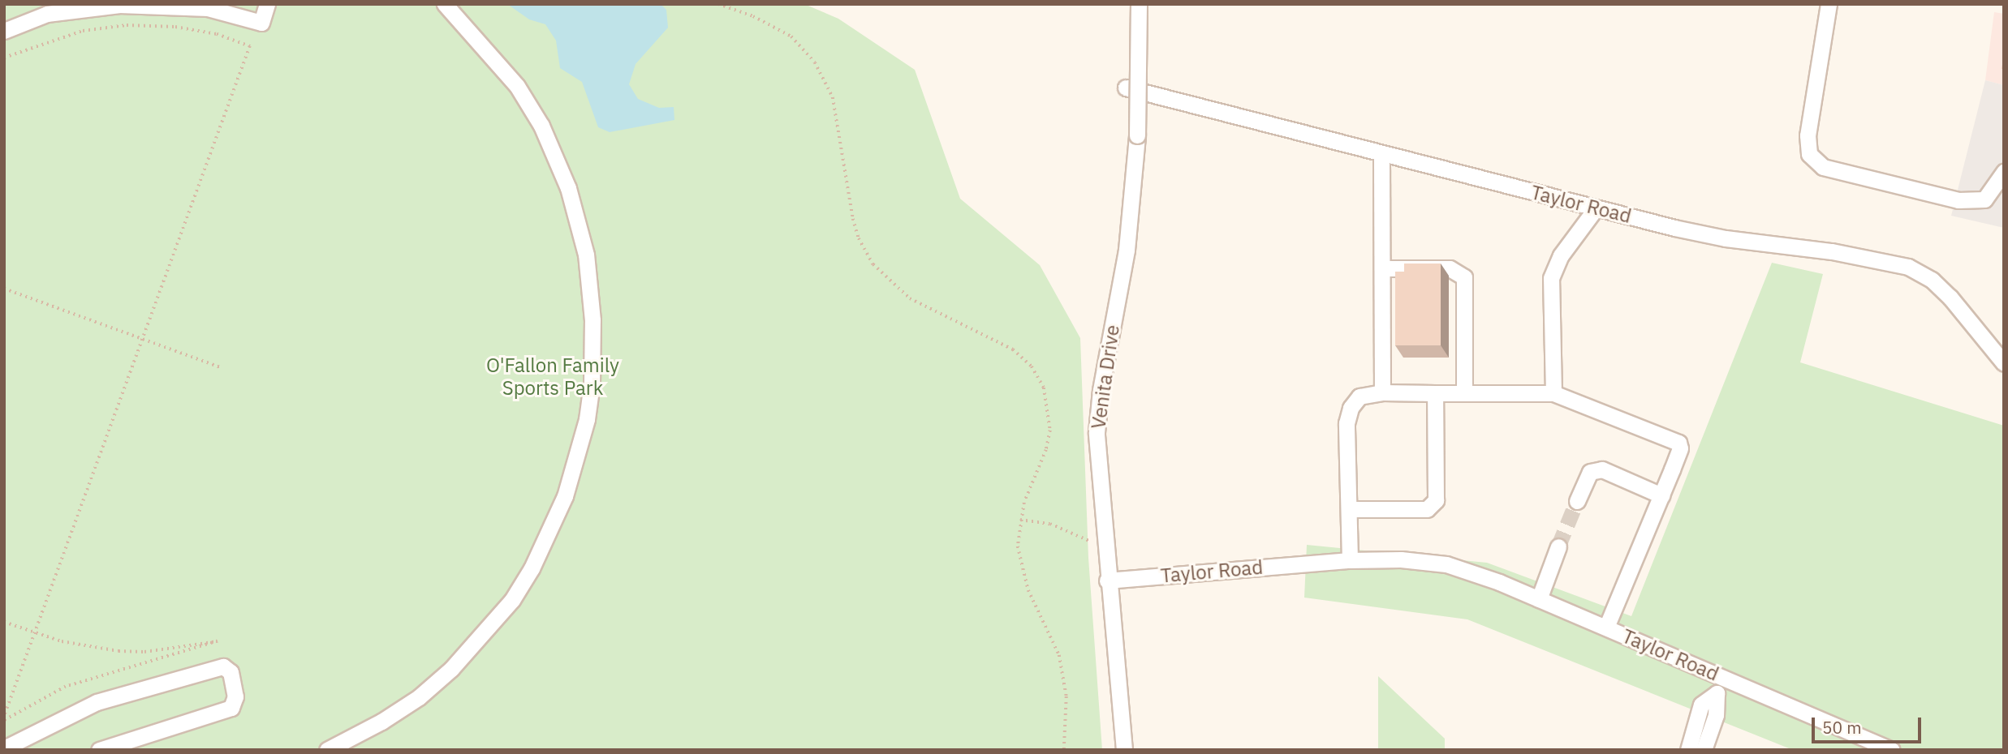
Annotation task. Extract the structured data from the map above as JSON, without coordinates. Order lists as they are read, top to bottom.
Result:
{
  "streets": {
    "street": ["Taylor Road", "Venita Drive"]
  },
  "crossings": [
    ["Taylor Road", "Venita Drive"]
  ],
  "parks": ["O'Fallon Family Sports Park"],
  "scale_bar": "50 m"
}
